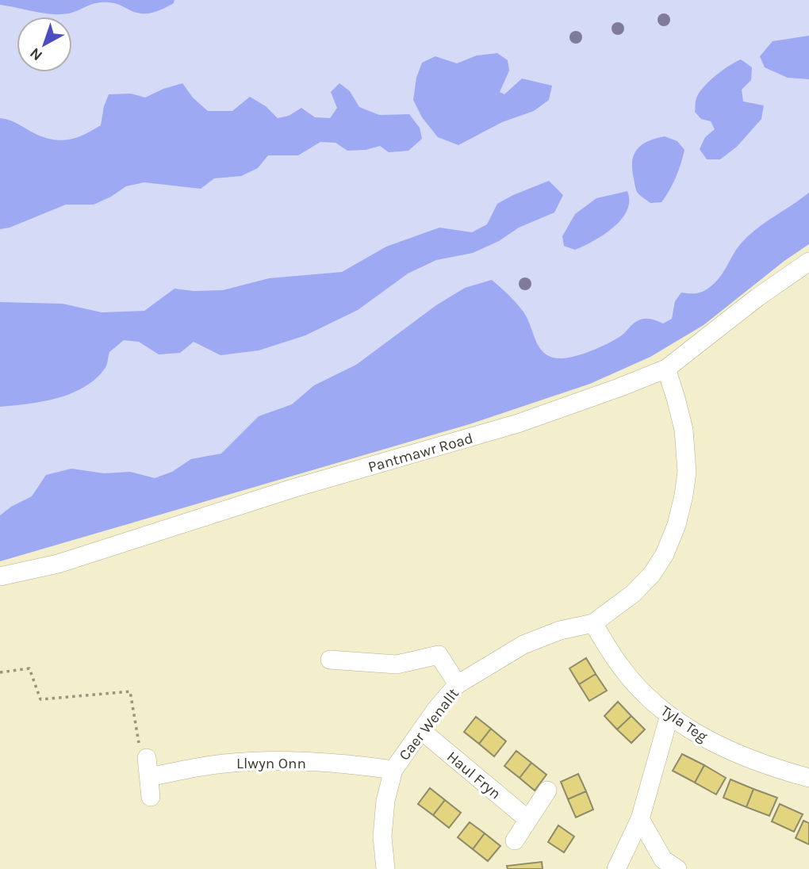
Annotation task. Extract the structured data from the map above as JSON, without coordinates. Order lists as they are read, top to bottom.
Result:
{
  "streets": {
    "street": [
      "Pantmawr Road",
      "Tyla Teg",
      "Caer Wenallt",
      "Llwyn Onn",
      "Haul Fryn"
    ]
  },
  "crossings": [
    ["Pantmawr Road", "Caer Wenallt"],
    ["Tyla Teg", "Caer Wenallt"],
    ["Caer Wenallt", "Llwyn Onn"],
    ["Caer Wenallt", "Haul Fryn"]
  ],
  "north": "bottom left"
}
